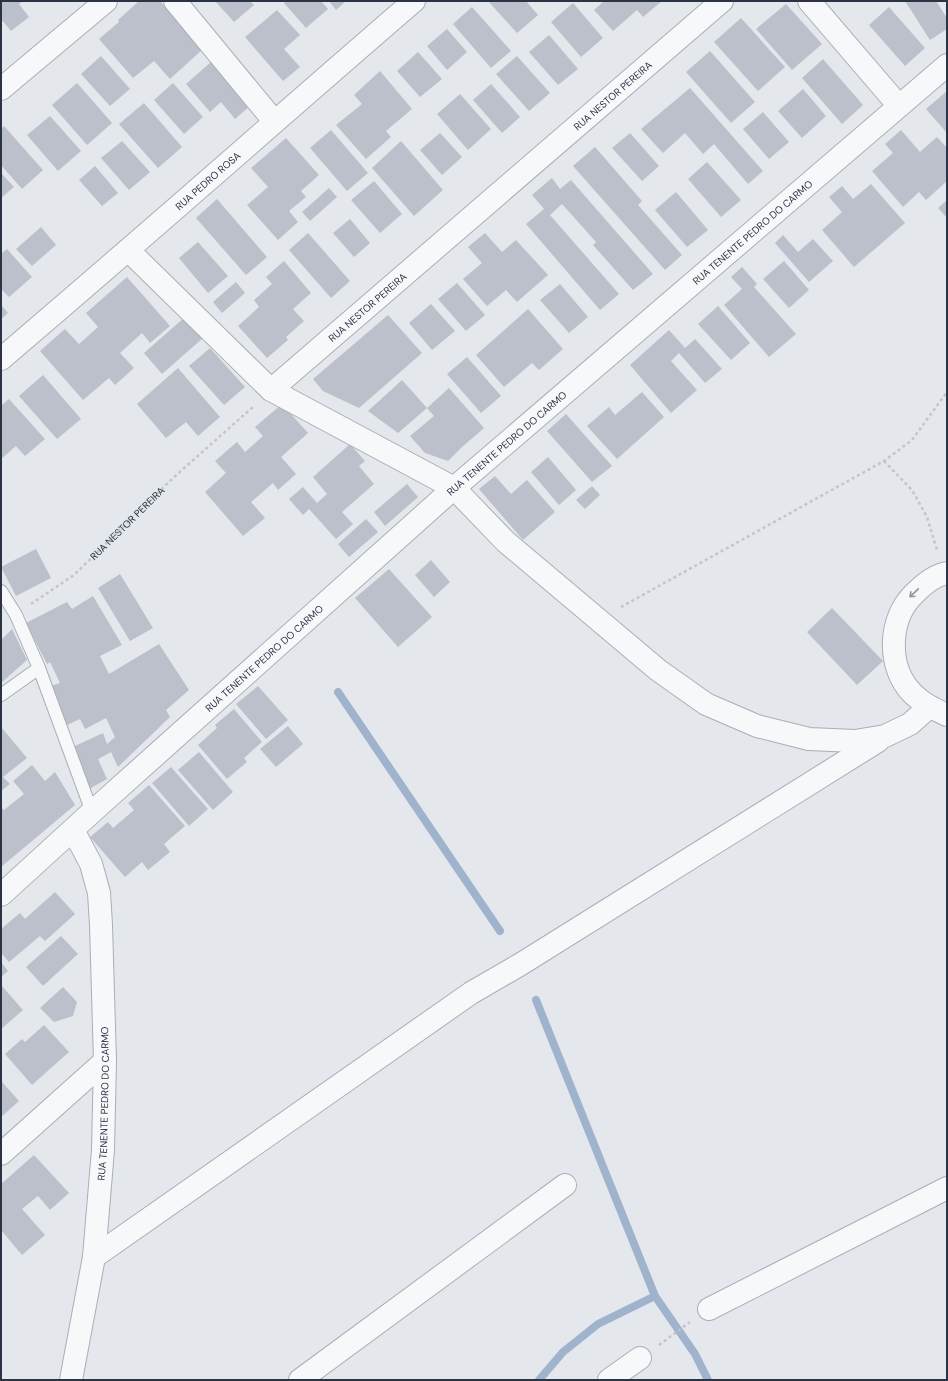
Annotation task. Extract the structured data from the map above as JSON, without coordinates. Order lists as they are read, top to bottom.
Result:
{
  "streets": {
    "street": ["RUA NESTOR PEREIRA", "RUA PEDRO ROSA", "RUA TENENTE PEDRO DO CARMO"]
  }
}
